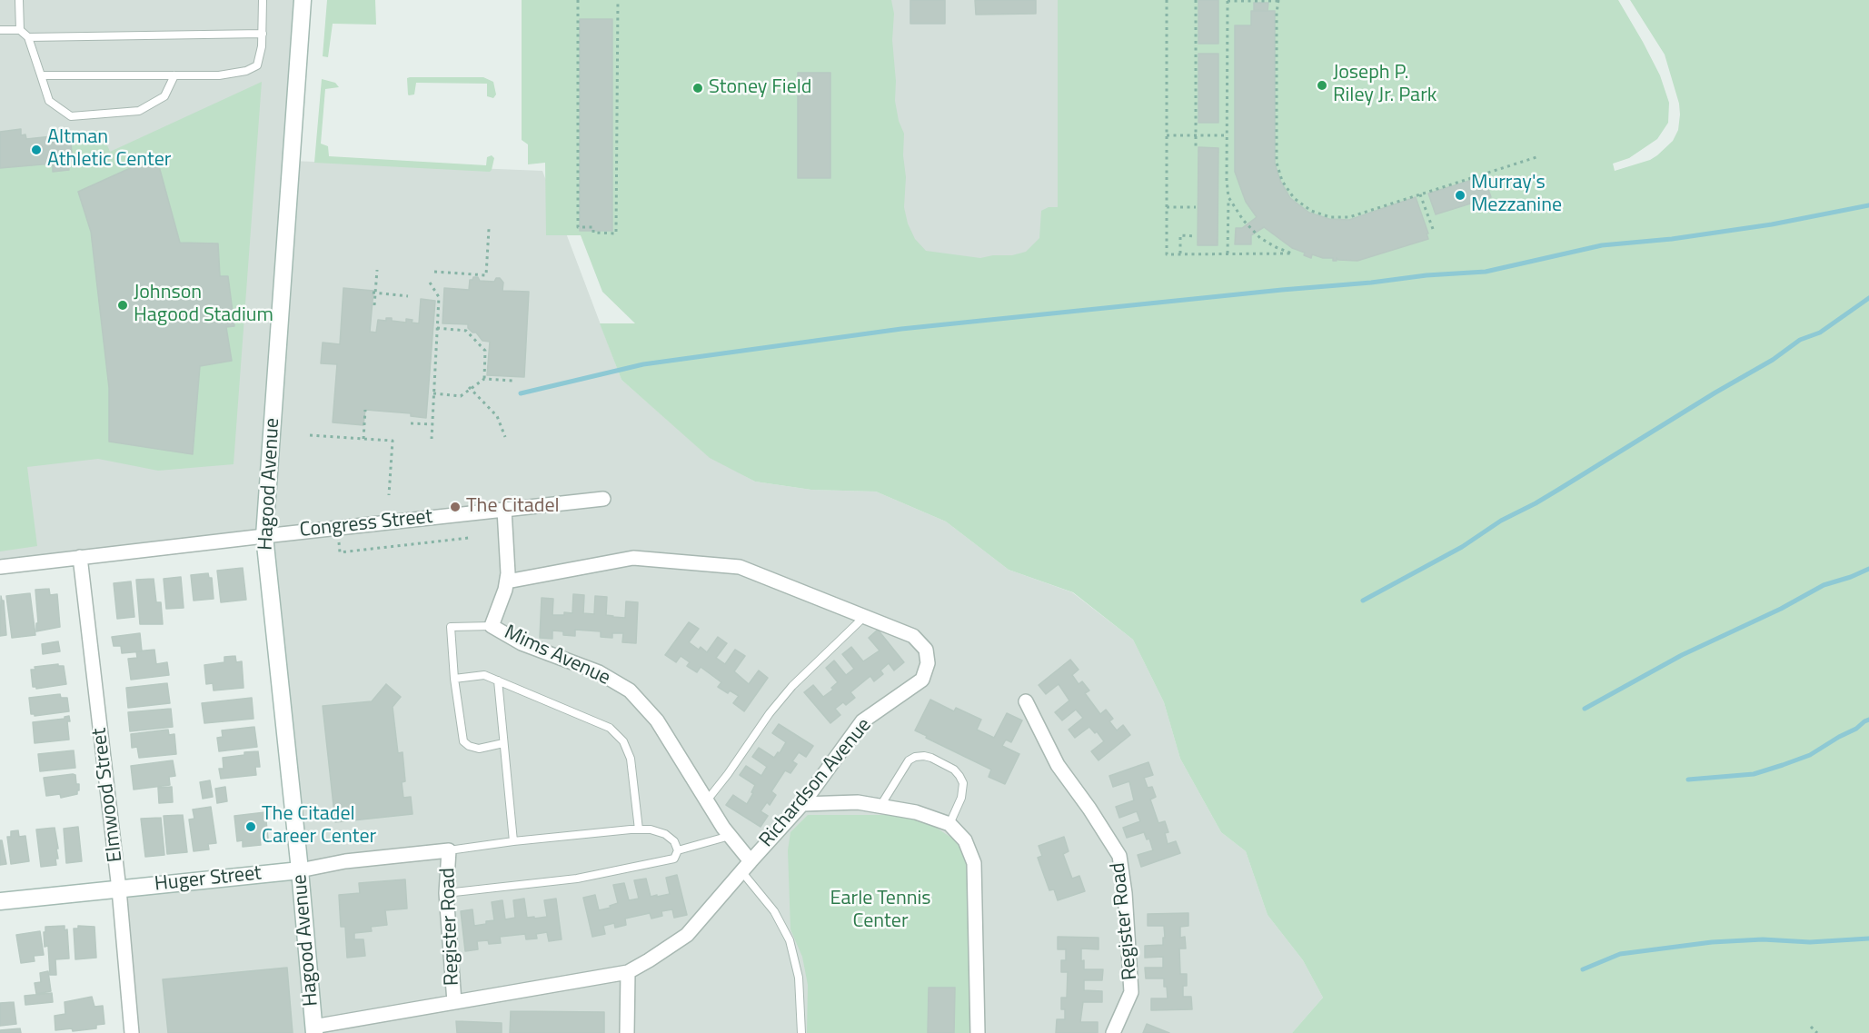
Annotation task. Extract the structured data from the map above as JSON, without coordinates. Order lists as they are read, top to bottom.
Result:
{
  "streets": {
    "street": [
      "Hagood Avenue",
      "Congress Street",
      "Mims Avenue",
      "Richardson Avenue",
      "Elmwood Street",
      "Huger Street",
      "Register Road"
    ]
  },
  "crossings": [
    ["Hagood Avenue", "Congress Street"],
    ["Hagood Avenue", "Richardson Avenue"],
    ["Hagood Avenue", "Huger Street"],
    ["Congress Street", "Mims Avenue"],
    ["Congress Street", "Elmwood Street"],
    ["Mims Avenue", "Richardson Avenue"],
    ["Richardson Avenue", "Register Road"],
    ["Elmwood Street", "Huger Street"],
    ["Huger Street", "Register Road"]
  ],
  "parks": ["Earle Tennis Center"],
  "places": [
    "Joseph P. Riley Jr. Park",
    "Stoney Field",
    "Altman Athletic Center",
    "Murray's Mezzanine",
    "Johnson Hagood Stadium",
    "The Citadel",
    "The Citadel Career Center"
  ]
}
